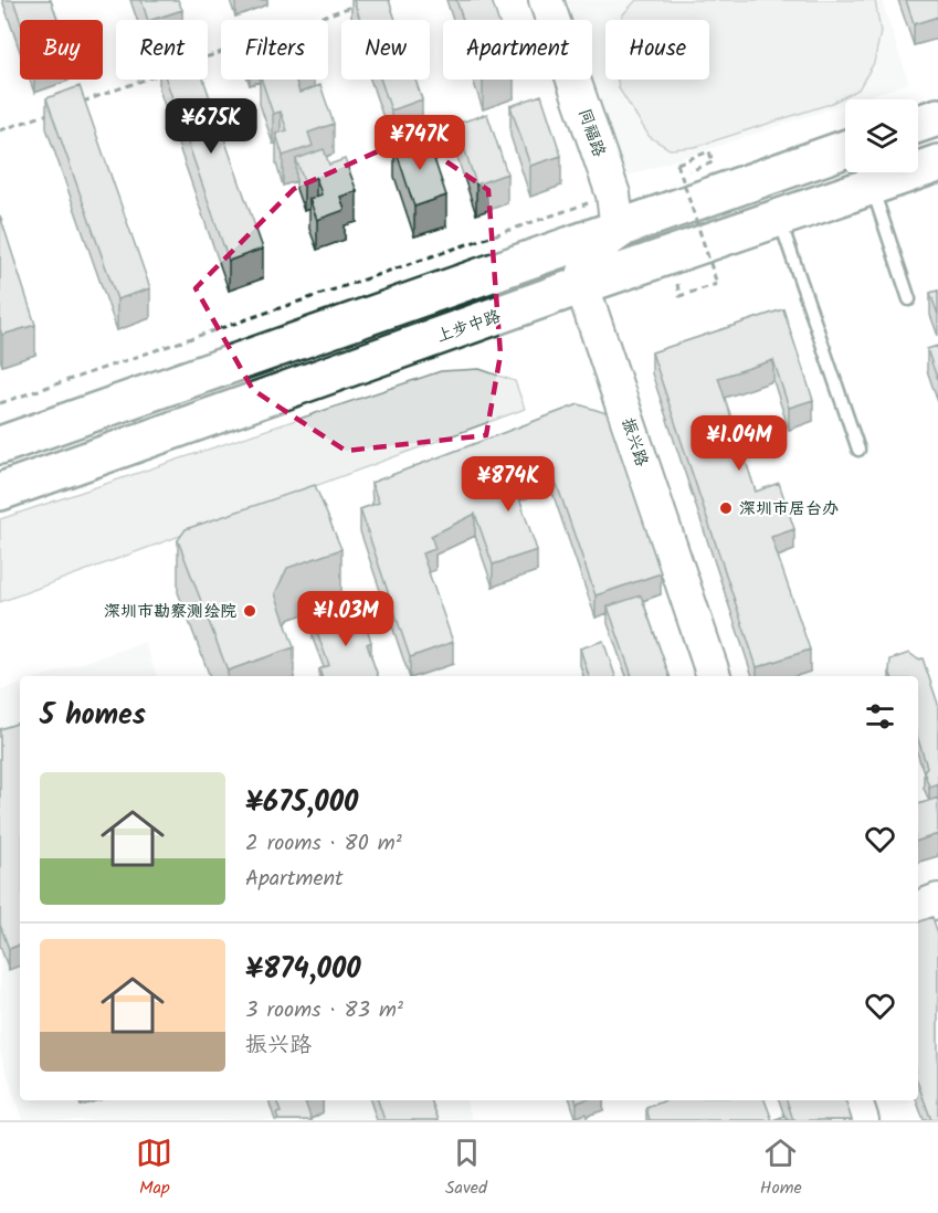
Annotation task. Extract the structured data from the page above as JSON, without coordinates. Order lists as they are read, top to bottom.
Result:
{
  "streets": {
    "main road": ["上步中路"],
    "street": ["同福路", "振兴路"]
  },
  "crossings": [
    ["上步中路", "振兴路"]
  ],
  "places": ["深圳市居台办", "深圳市勘察测绘院"],
  "page": {
    "chip": [
      "Buy",
      "Rent",
      "Filters",
      "New",
      "Apartment",
      "House"
    ],
    "price": [
      "¥675K",
      "¥747K",
      "¥1.04M",
      "¥874K",
      "¥1.03M"
    ],
    "heading": "5 homes",
    "list": [
      {
        "name": "¥675,000",
        "note": "2 rooms · 80 m² · Apartment"
      },
      {
        "name": "¥874,000",
        "note": "3 rooms · 83 m² · 振兴路"
      }
    ],
    "tabs": ["Map", "Saved", "Home"]
  }
}
